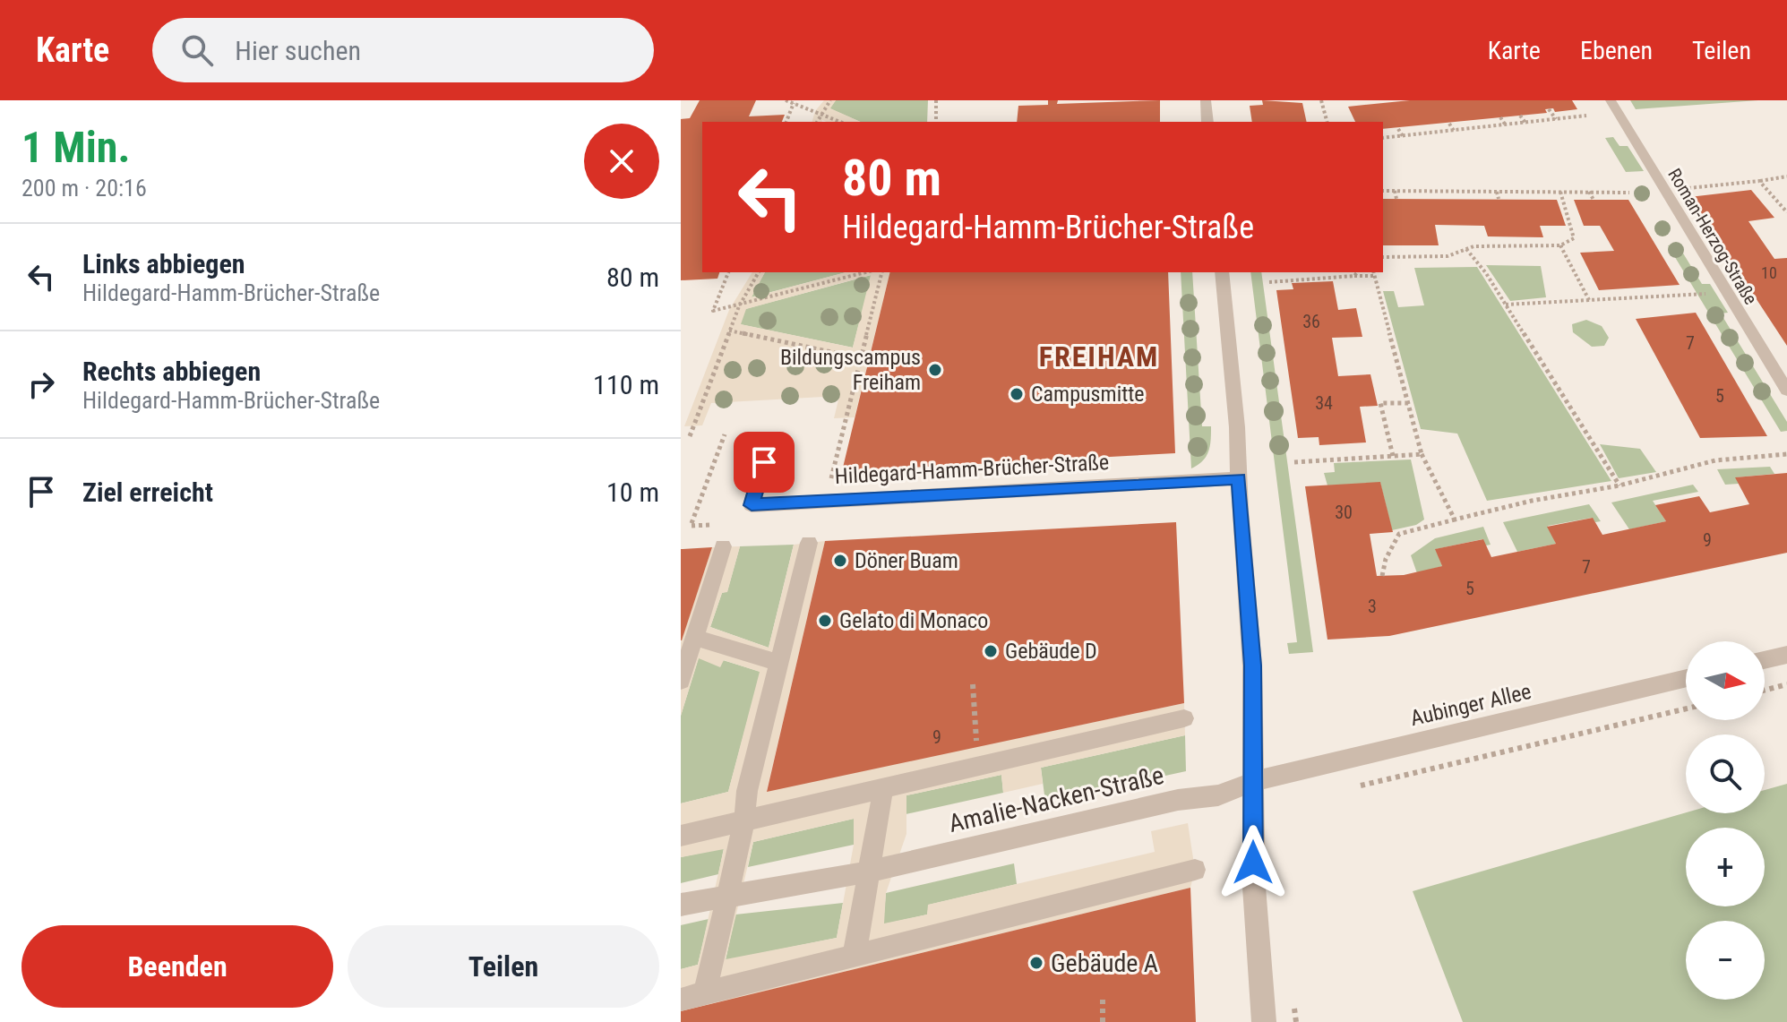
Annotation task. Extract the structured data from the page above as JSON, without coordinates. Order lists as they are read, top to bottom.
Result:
{
  "streets": {
    "street": [
      "Roman-Herzog-Straße",
      "Hildegard-Hamm-Brücher-Straße",
      "Aubinger Allee",
      "Amalie-Nacken-Straße"
    ]
  },
  "crossings": [
    ["Aubinger Allee", "Amalie-Nacken-Straße"]
  ],
  "districts": ["FREIHAM"],
  "places": [
    "Bildungscampus Freiham",
    "Campusmitte",
    "Döner Buam",
    "Gelato di Monaco",
    "Gebäude D",
    "Gebäude A"
  ],
  "house_numbers": [
    "10",
    "36",
    "7",
    "5",
    "34",
    "30",
    "9",
    "7",
    "5",
    "3",
    "9"
  ],
  "north": "right",
  "page": {
    "header": "Karte",
    "search": "Hier suchen",
    "nav": ["Karte", "Ebenen", "Teilen"],
    "heading": ["1 Min.", "200 m · 20:16"],
    "turn": ["80 m", "Hildegard-Hamm-Brücher-Straße"],
    "list": [
      {
        "name": "Links abbiegen",
        "note": "Hildegard-Hamm-Brücher-Straße",
        "value": "80 m"
      },
      {
        "name": "Rechts abbiegen",
        "note": "Hildegard-Hamm-Brücher-Straße",
        "value": "110 m"
      },
      {
        "name": "Ziel erreicht",
        "value": "10 m"
      }
    ],
    "map_buttons": ["+", "−"],
    "buttons": ["Beenden", "Teilen"]
  }
}
